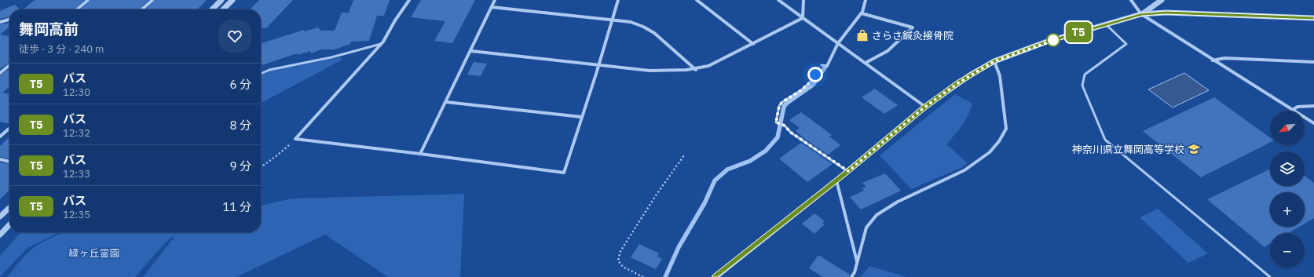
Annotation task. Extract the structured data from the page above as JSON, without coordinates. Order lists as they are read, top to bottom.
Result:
{
  "parks": ["緑ヶ丘霊園"],
  "places": {
    "shop": ["さらさ鍼灸接骨院"],
    "school or university": ["神奈川県立舞岡高等学校"]
  },
  "lines": ["bus line T5"],
  "north": "bottom left",
  "page": {
    "on_map": "T5",
    "heading": ["舞岡高前", "徒歩 · 3 分 · 240 m"],
    "list": [
      {
        "mark": "T5",
        "name": "バス",
        "note": "12:30",
        "value": "6 分"
      },
      {
        "mark": "T5",
        "name": "バス",
        "note": "12:32",
        "value": "8 分"
      },
      {
        "mark": "T5",
        "name": "バス",
        "note": "12:33",
        "value": "9 分"
      },
      {
        "mark": "T5",
        "name": "バス",
        "note": "12:35",
        "value": "11 分"
      }
    ],
    "map_buttons": ["+", "−"]
  }
}
